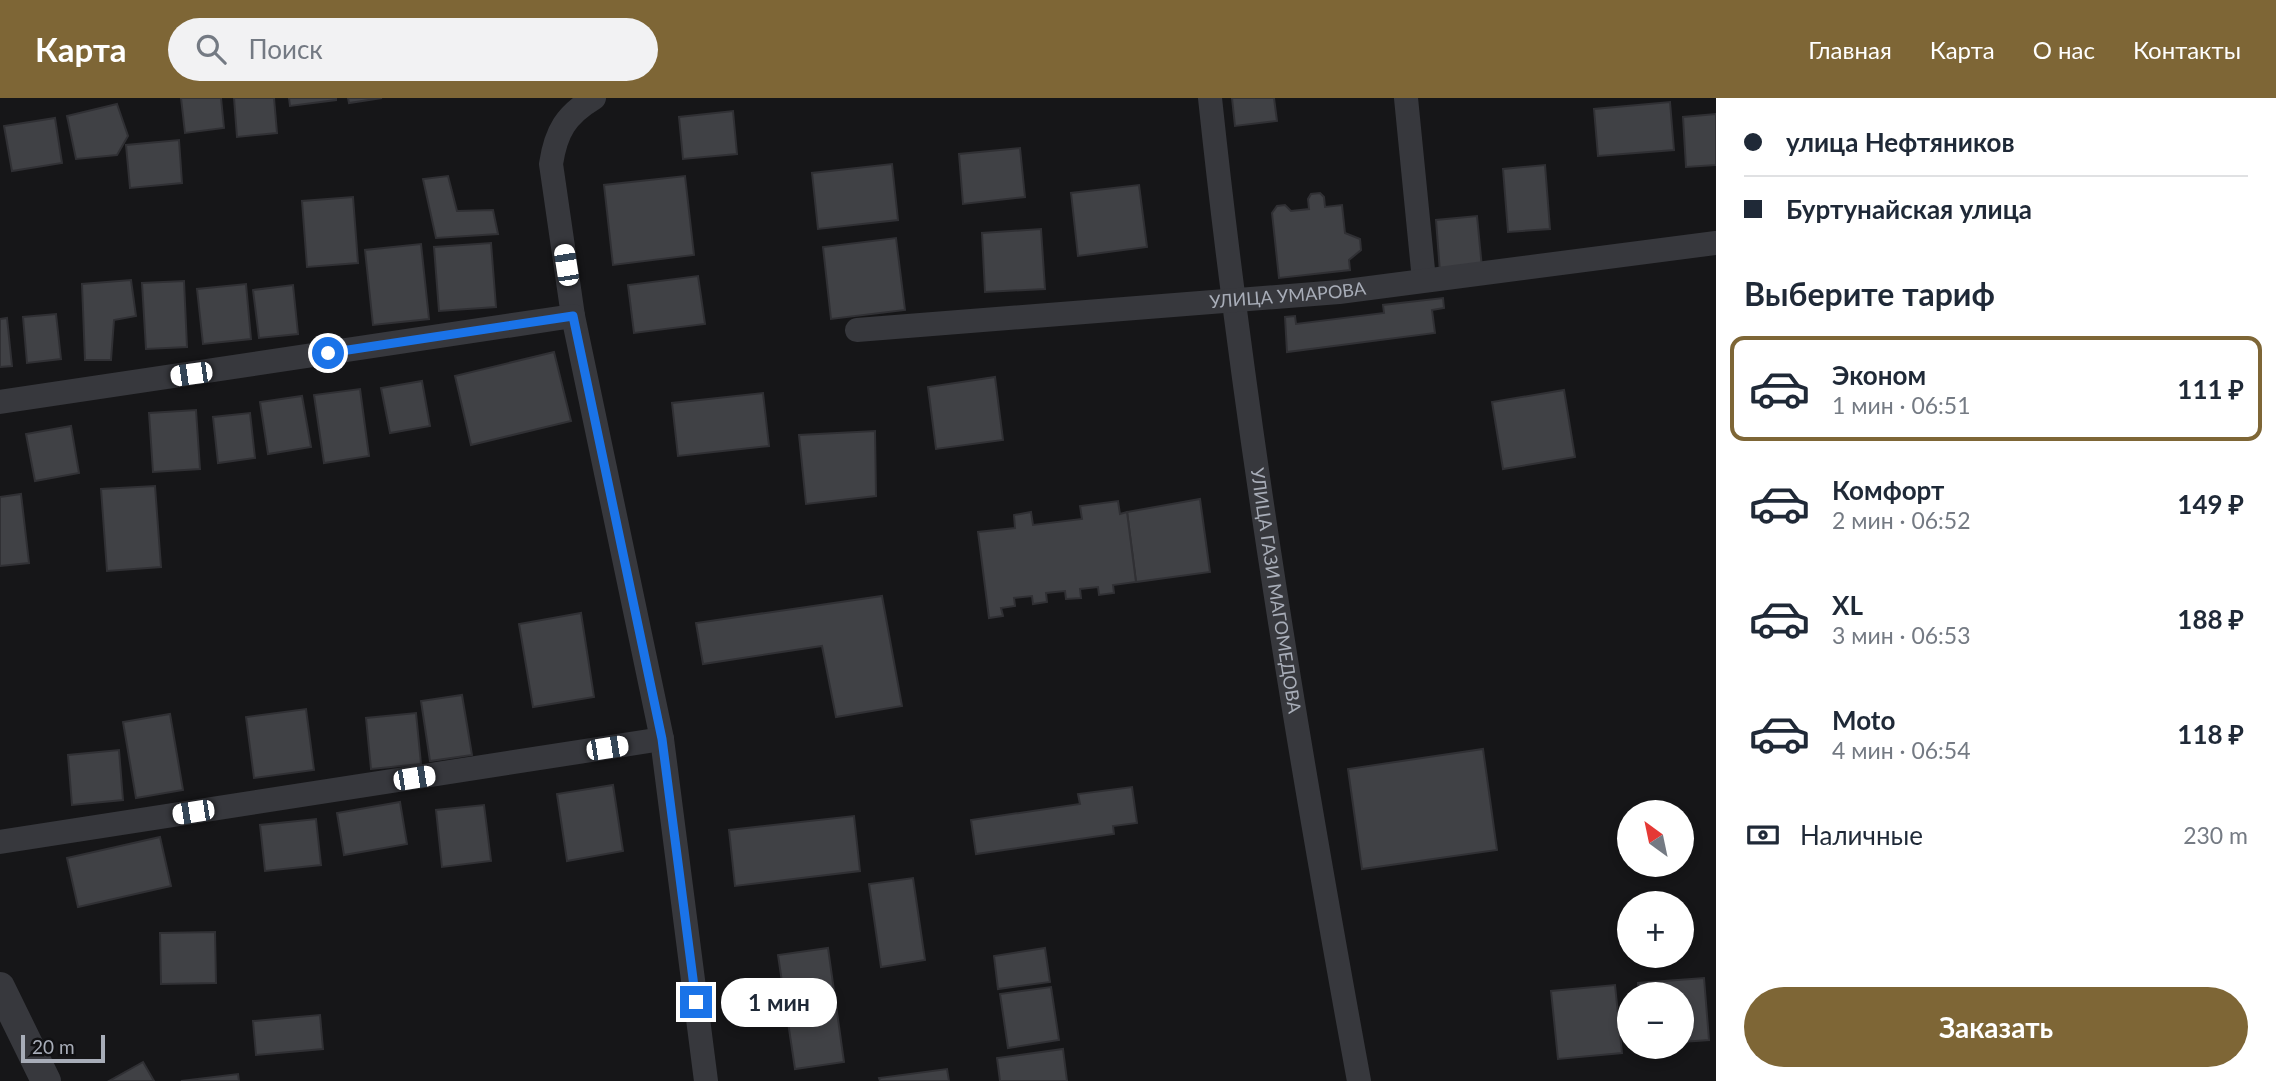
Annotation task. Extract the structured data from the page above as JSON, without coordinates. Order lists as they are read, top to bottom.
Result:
{
  "streets": {
    "street": ["УЛИЦА УМАРОВА", "УЛИЦА ГАЗИ МАГОМЕДОВА"]
  },
  "crossings": [
    ["УЛИЦА УМАРОВА", "УЛИЦА ГАЗИ МАГОМЕДОВА"]
  ],
  "scale_bar": "20 m",
  "north": "top left",
  "page": {
    "header": "Карта",
    "search": "Поиск",
    "nav": [
      "Главная",
      "Карта",
      "О нас",
      "Контакты"
    ],
    "banner": ["улица Нефтяников", "Буртунайская улица"],
    "heading": "Выберите тариф",
    "list": [
      {
        "name": "Эконом",
        "note": "1 мин · 06:51",
        "value": "111 ₽"
      },
      {
        "name": "Комфорт",
        "note": "2 мин · 06:52",
        "value": "149 ₽"
      },
      {
        "name": "XL",
        "note": "3 мин · 06:53",
        "value": "188 ₽"
      },
      {
        "name": "Moto",
        "note": "4 мин · 06:54",
        "value": "118 ₽"
      }
    ],
    "pay": ["Наличные", "230 m"],
    "map_buttons": ["+", "−"],
    "buttons": "Заказать",
    "bubble": "1 мин",
    "scale": "20 m"
  }
}
